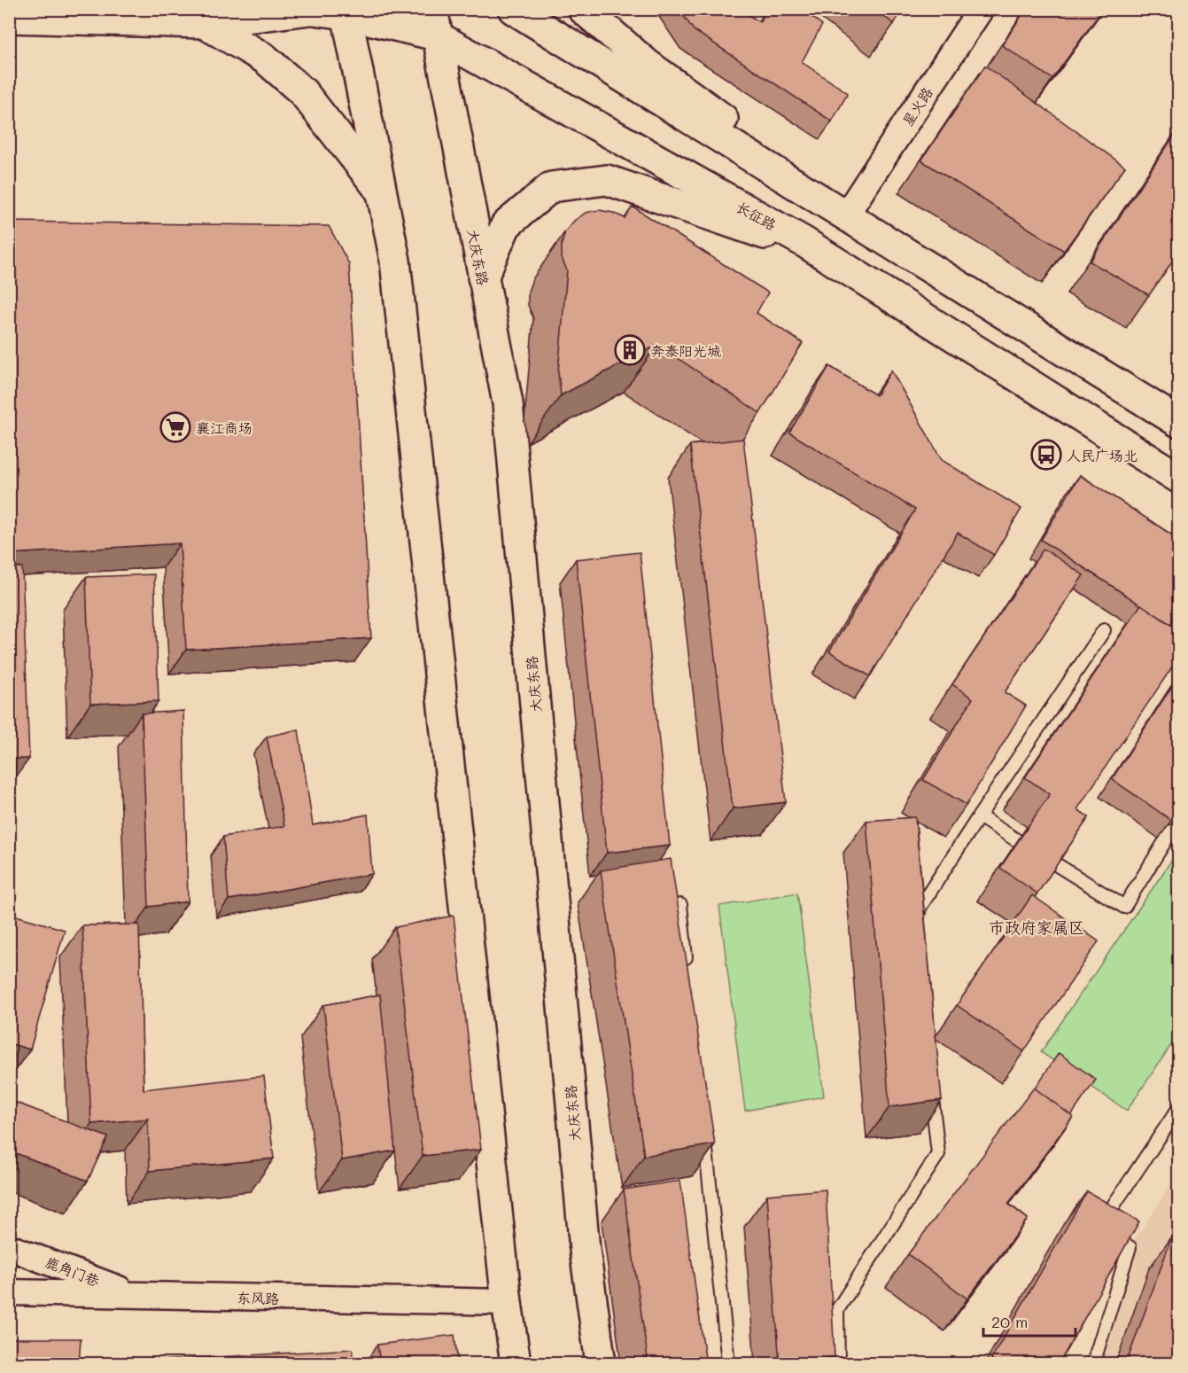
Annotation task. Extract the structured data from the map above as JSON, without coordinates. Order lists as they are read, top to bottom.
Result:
{
  "streets": {
    "main road": ["长征路", "大庆东路"],
    "street": ["星火路", "鹿角门巷", "东风路"]
  },
  "crossings": [
    ["长征路", "大庆东路"],
    ["鹿角门巷", "东风路"]
  ],
  "districts": ["市政府家属区"],
  "places": {
    "building": ["奔泰阳光城"],
    "supermarket": ["襄江商场"],
    "bus stop": ["人民广场北"]
  },
  "scale_bar": "20 m"
}
